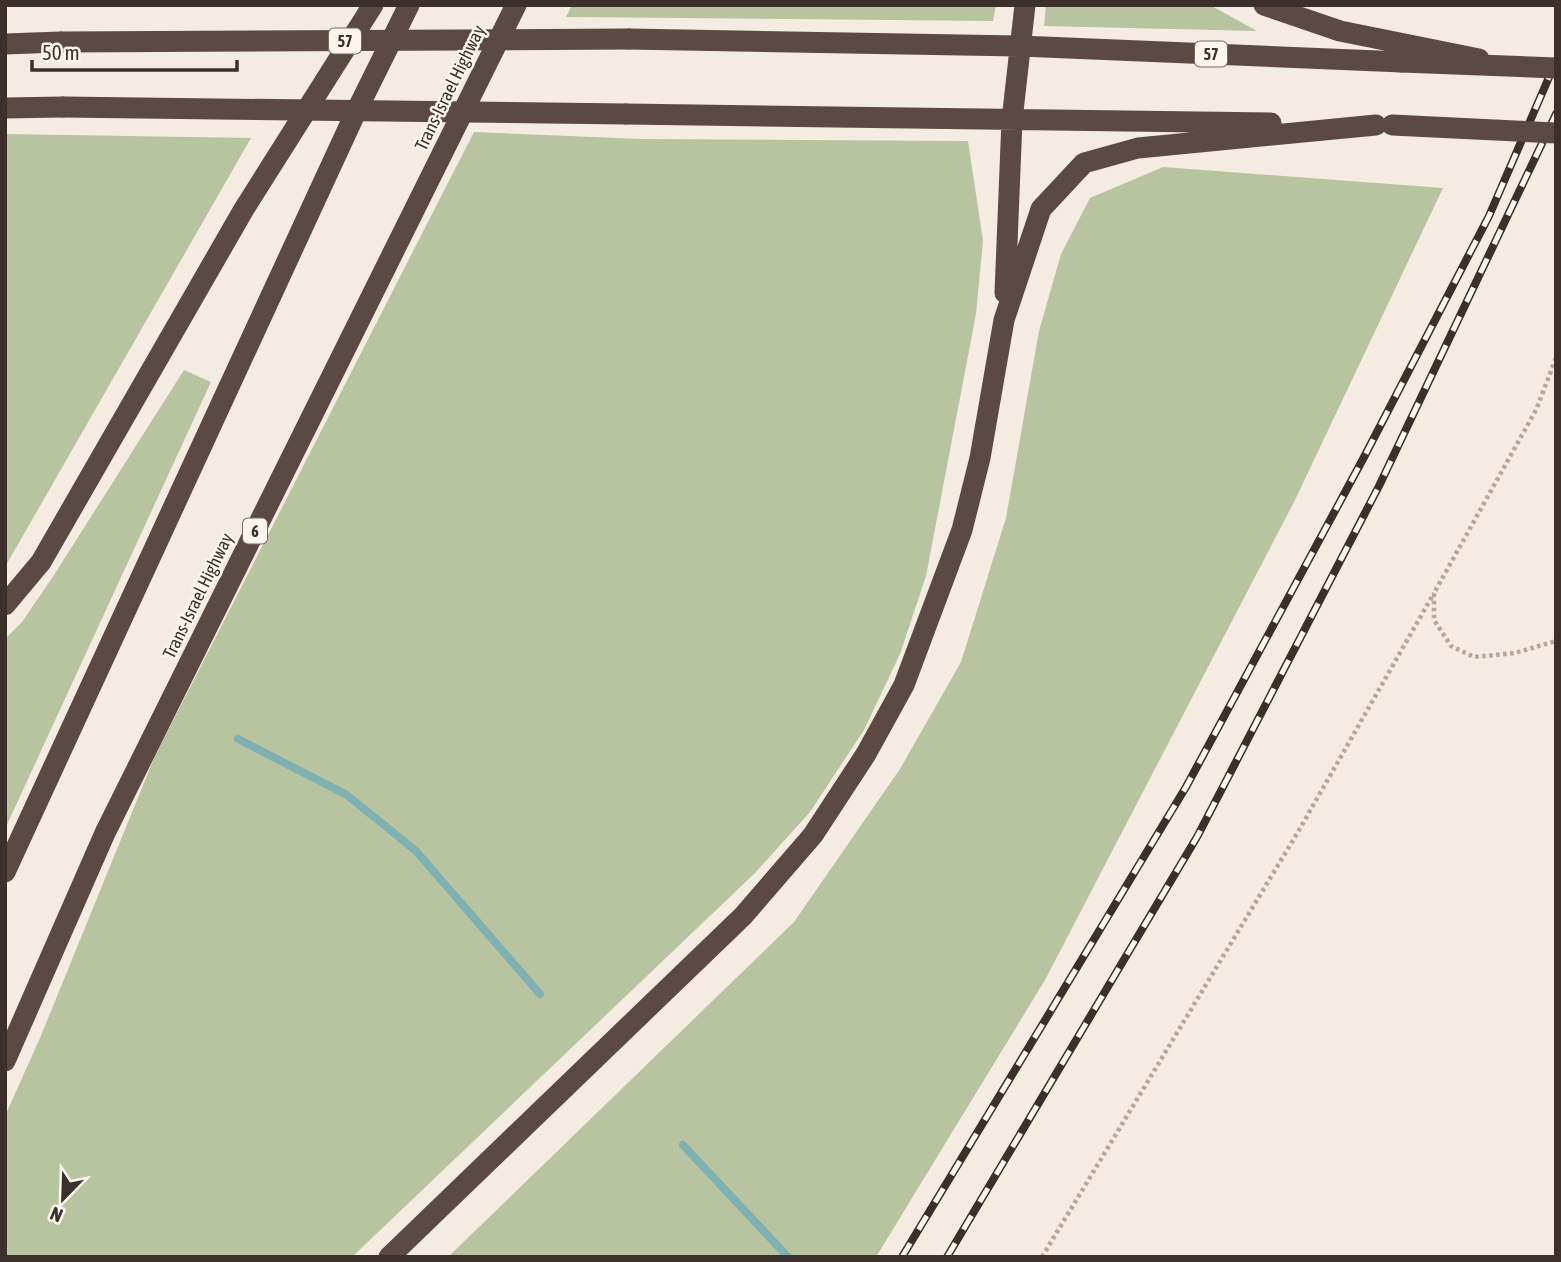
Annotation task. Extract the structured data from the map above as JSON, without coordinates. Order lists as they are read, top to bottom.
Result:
{
  "streets": {
    "highway": ["57", "Trans-Israel Highway", "6"]
  },
  "scale_bar": "50 m",
  "north": "bottom left"
}
